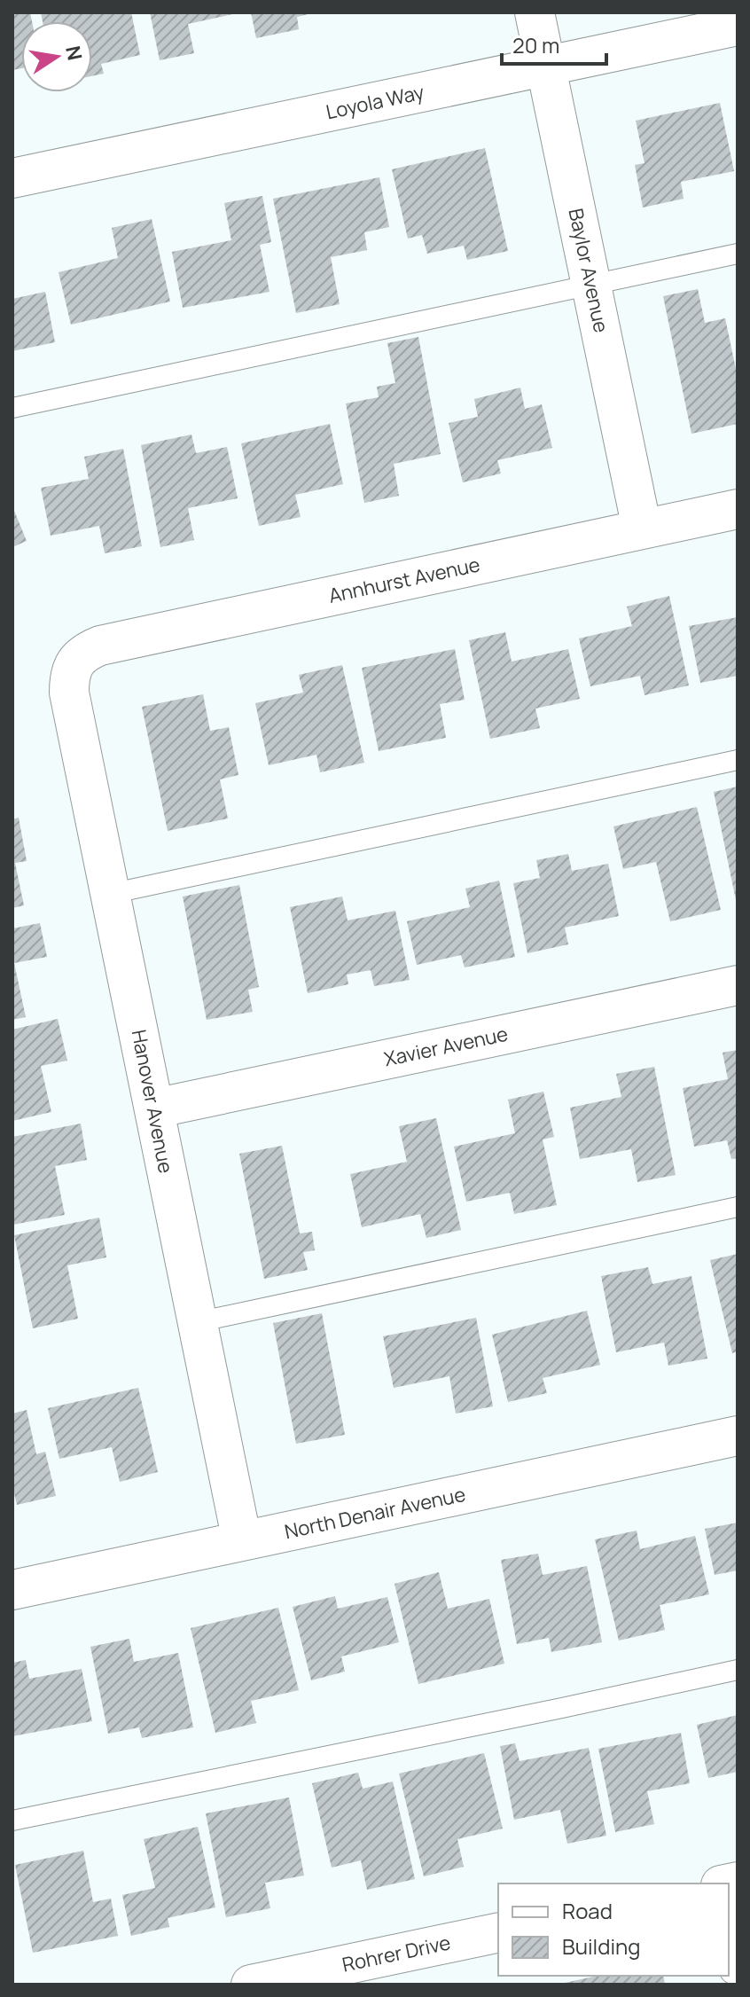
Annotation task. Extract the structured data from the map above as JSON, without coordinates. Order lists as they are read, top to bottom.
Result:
{
  "streets": {
    "street": [
      "Loyola Way",
      "Baylor Avenue",
      "Annhurst Avenue",
      "Xavier Avenue",
      "Hanover Avenue",
      "North Denair Avenue",
      "Rohrer Drive"
    ]
  },
  "crossings": [
    ["Loyola Way", "Baylor Avenue"],
    ["Baylor Avenue", "Annhurst Avenue"],
    ["Annhurst Avenue", "Hanover Avenue"],
    ["Xavier Avenue", "Hanover Avenue"],
    ["Hanover Avenue", "North Denair Avenue"]
  ],
  "legend": ["Road", "Building"],
  "scale_bar": "20 m",
  "north": "right"
}
